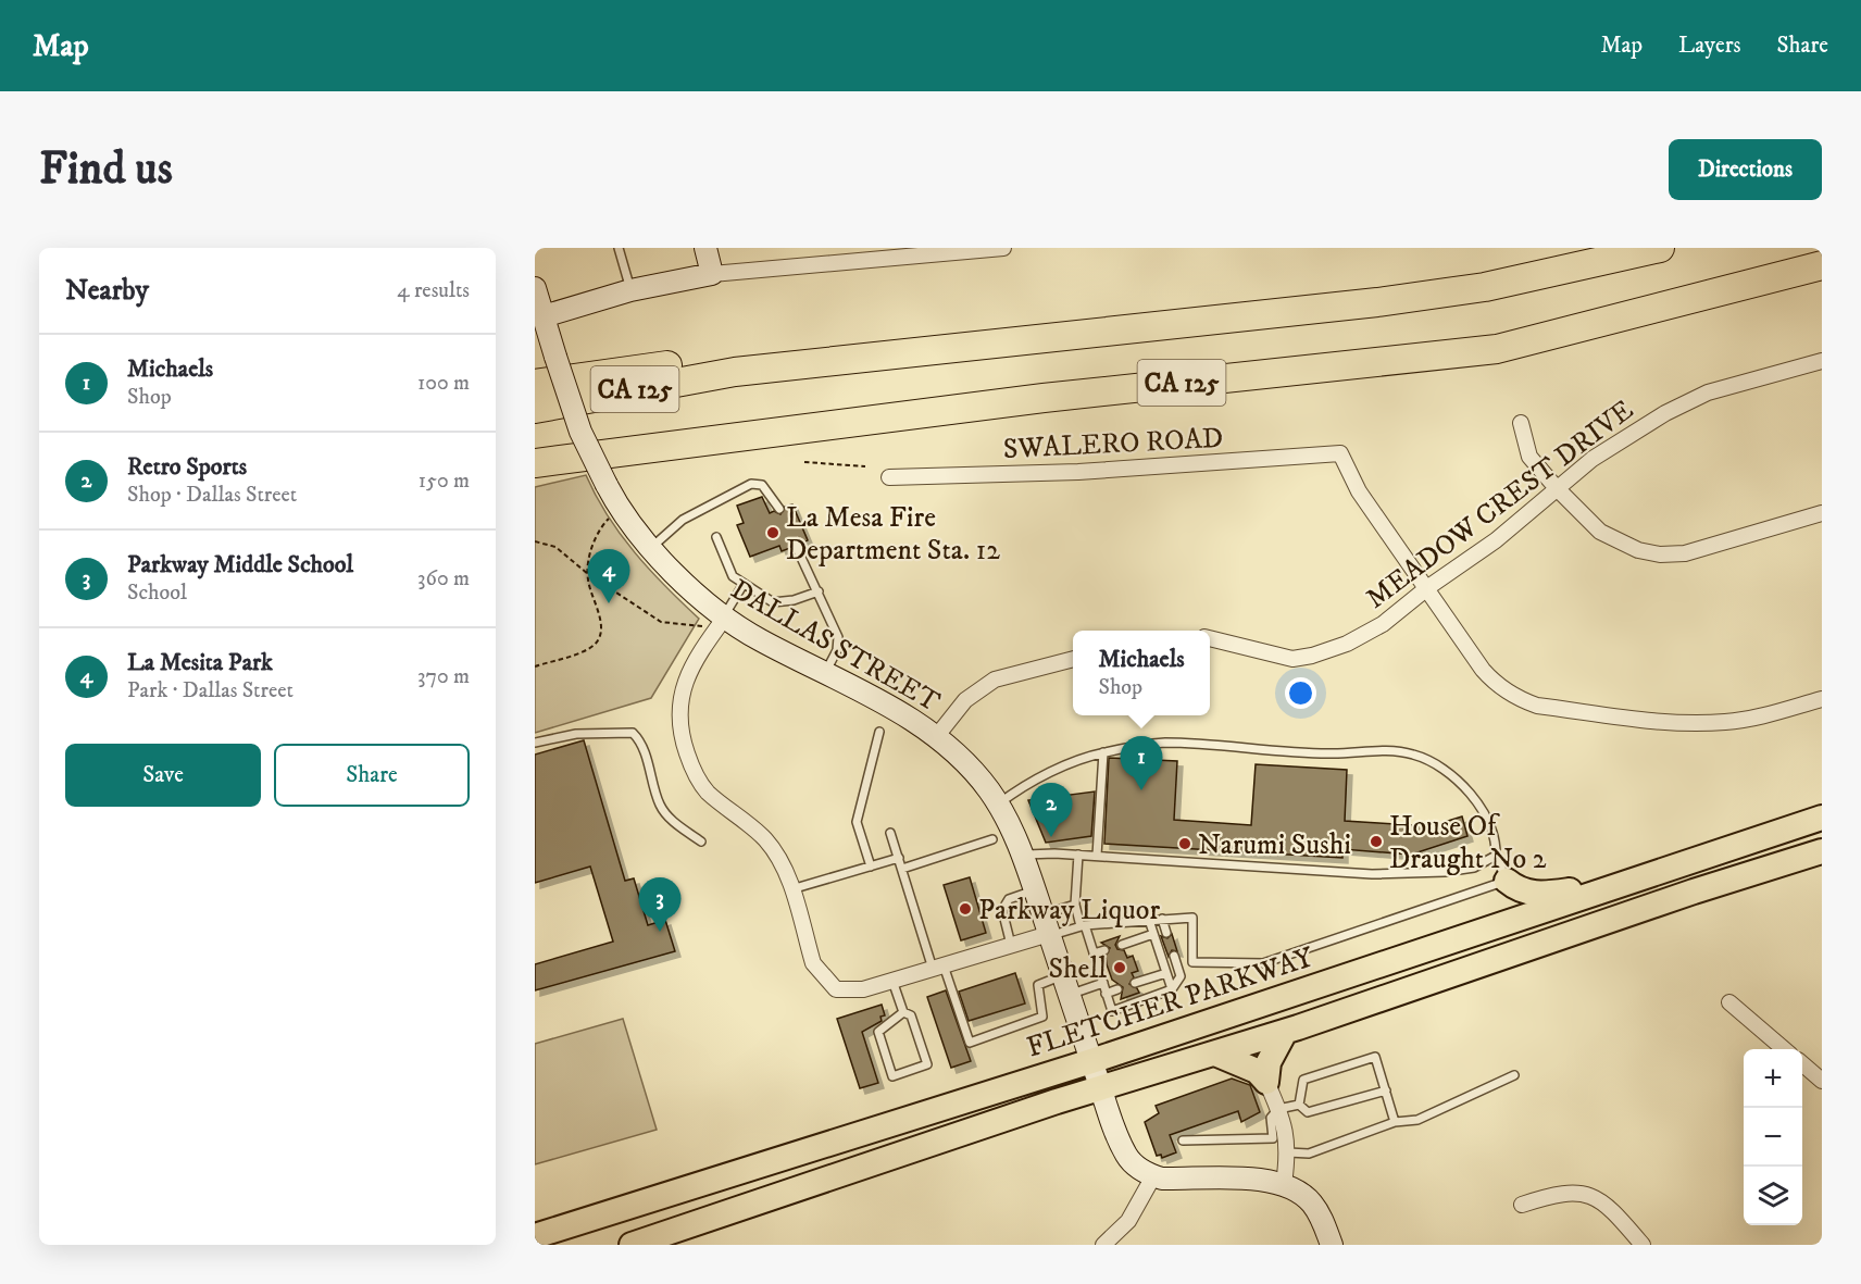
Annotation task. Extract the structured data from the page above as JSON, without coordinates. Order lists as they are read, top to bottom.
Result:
{
  "streets": {
    "highway": ["CA 125"],
    "main road": ["FLETCHER PARKWAY"],
    "street": ["SWALERO ROAD", "MEADOW CREST DRIVE", "DALLAS STREET"]
  },
  "crossings": [
    ["SWALERO ROAD", "MEADOW CREST DRIVE"],
    ["DALLAS STREET", "FLETCHER PARKWAY"]
  ],
  "places": [
    "La Mesa Fire Department Sta. 12",
    "House Of Draught No 2",
    "Narumi Sushi",
    "Parkway Liquor",
    "Shell"
  ],
  "page": {
    "header": "Map",
    "nav": ["Map", "Layers", "Share"],
    "buttons": [
      "Directions",
      ["Save", "Share"]
    ],
    "title": "Find us",
    "heading": ["Nearby", "4 results"],
    "list": [
      {
        "mark": "1",
        "name": "Michaels",
        "note": "Shop",
        "value": "100 m"
      },
      {
        "mark": "2",
        "name": "Retro Sports",
        "note": "Shop · Dallas Street",
        "value": "150 m"
      },
      {
        "mark": "3",
        "name": "Parkway Middle School",
        "note": "School",
        "value": "360 m"
      },
      {
        "mark": "4",
        "name": "La Mesita Park",
        "note": "Park · Dallas Street",
        "value": "370 m"
      }
    ],
    "pins": [
      "4",
      "1",
      "2",
      "3"
    ],
    "popup": ["Michaels", "Shop"],
    "map_buttons": ["+", "−"]
  }
}
